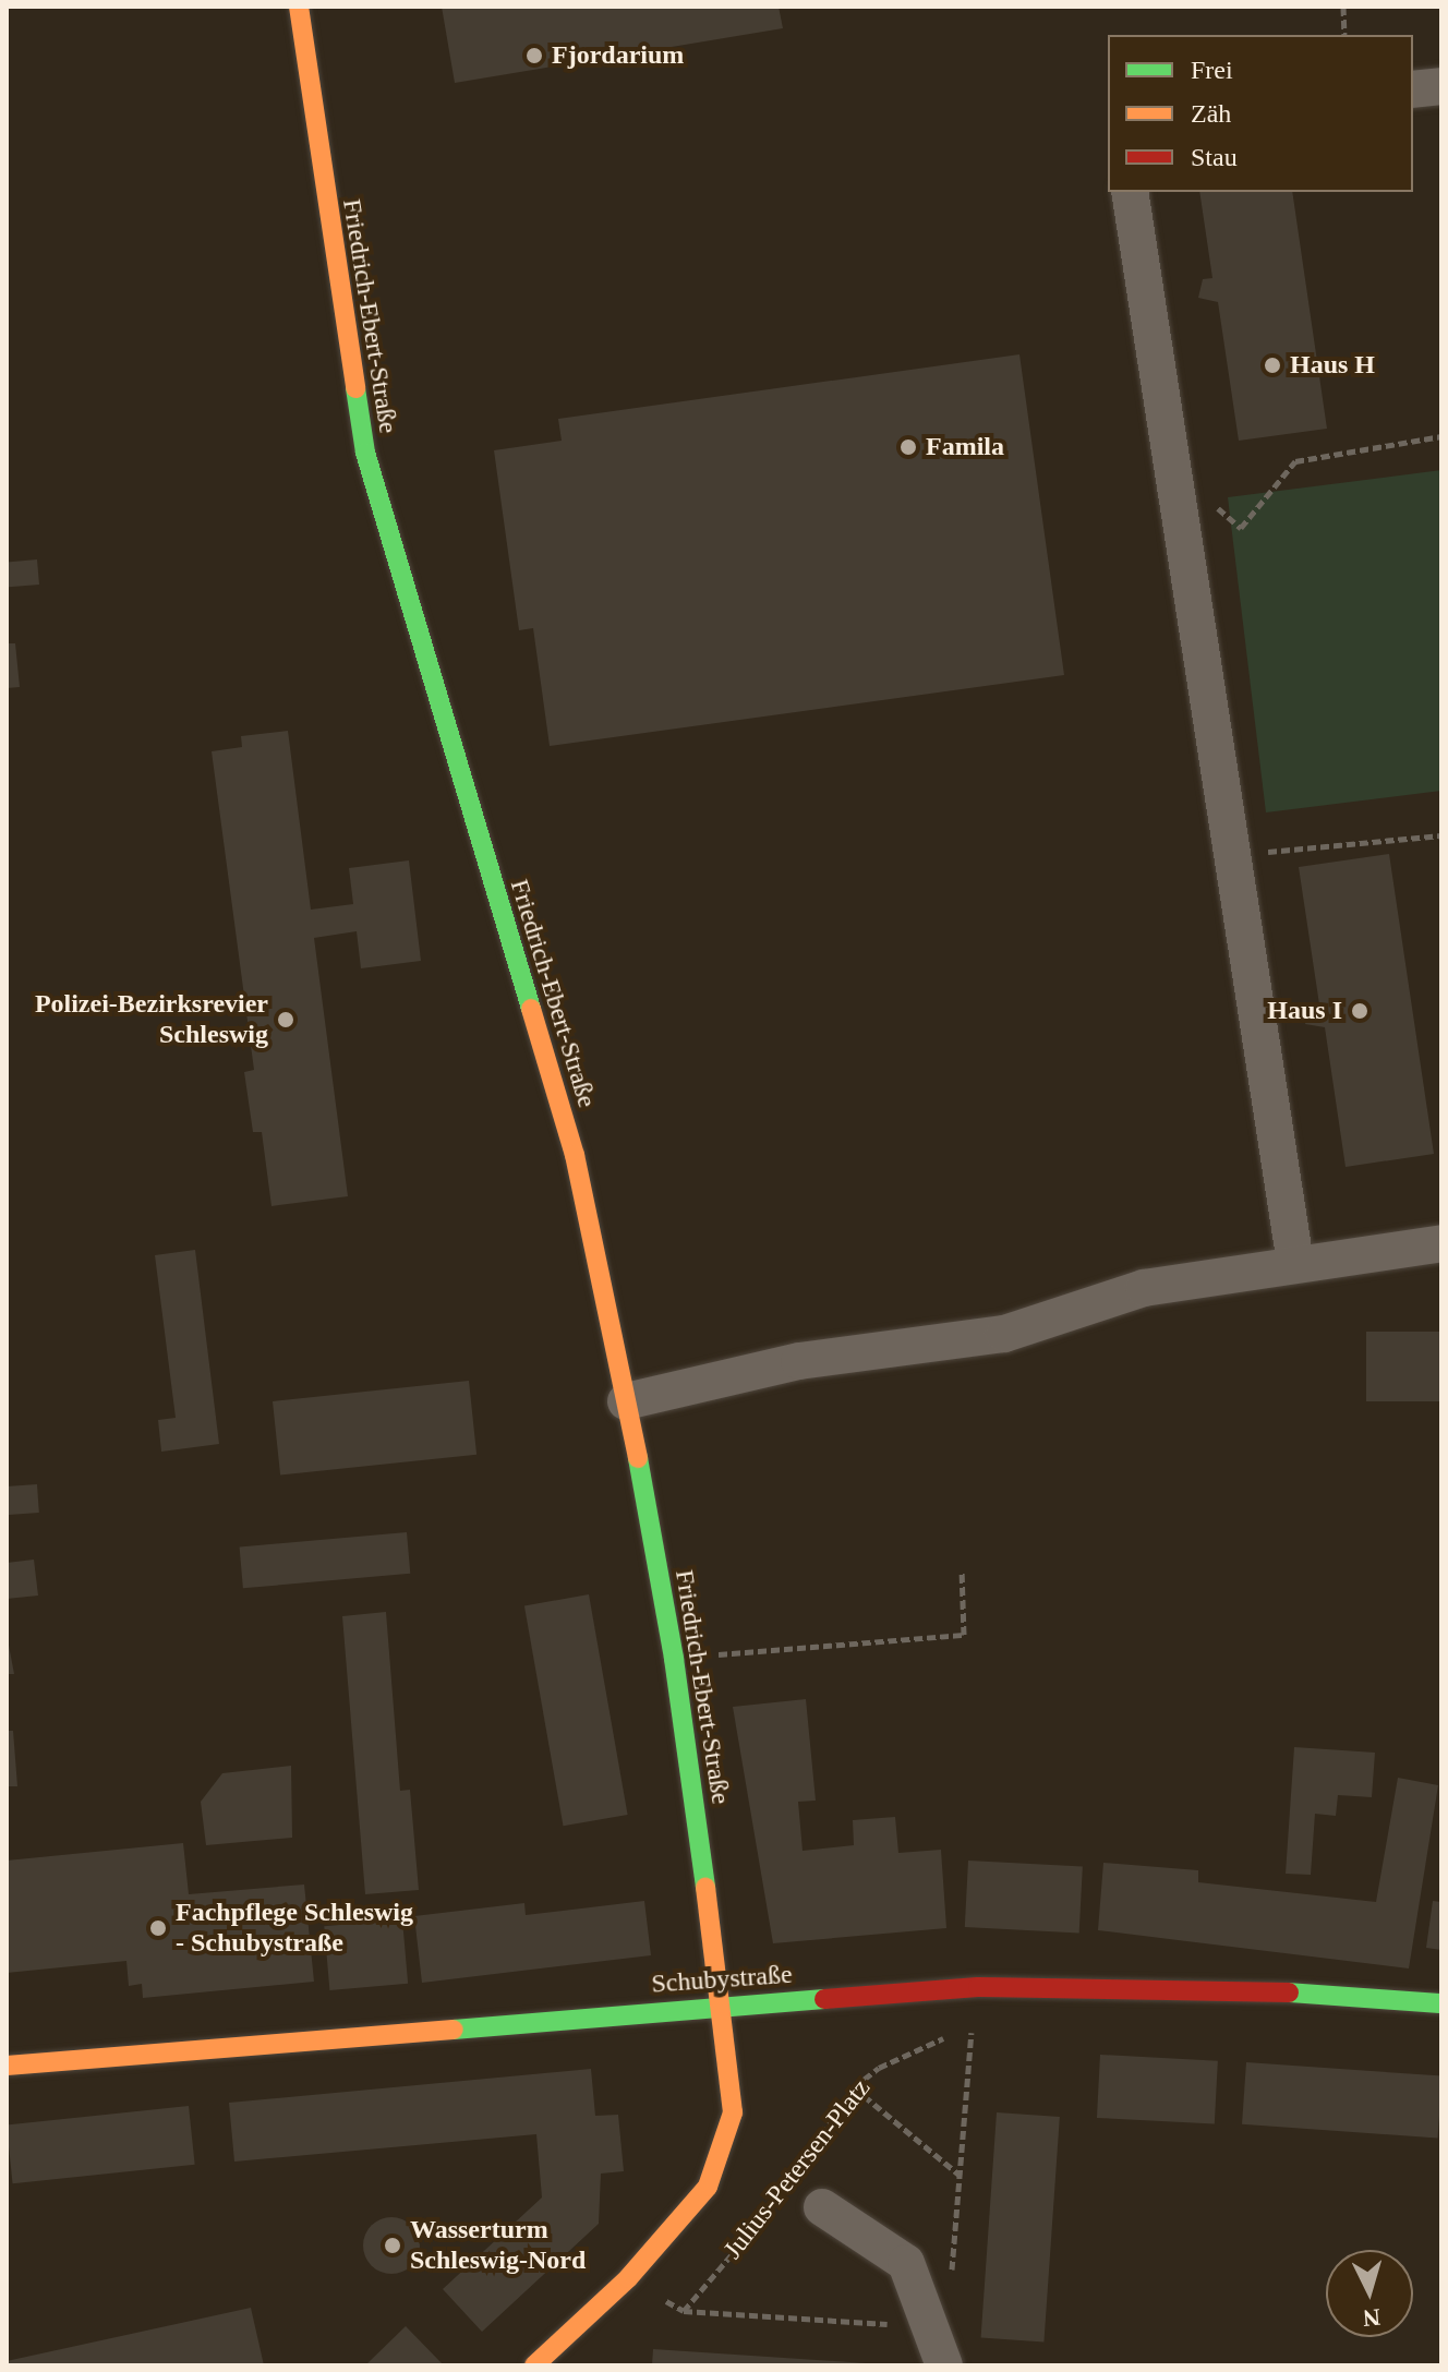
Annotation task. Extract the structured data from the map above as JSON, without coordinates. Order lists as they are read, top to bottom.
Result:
{
  "streets": {
    "street": ["Friedrich-Ebert-Straße", "Schubystraße", "Julius-Petersen-Platz"]
  },
  "crossings": [
    ["Friedrich-Ebert-Straße", "Schubystraße"]
  ],
  "places": [
    "Fjordarium",
    "Haus H",
    "Famila",
    "Haus I",
    "Polizei-Bezirksrevier Schleswig",
    "Fachpflege Schleswig - Schubystraße",
    "Wasserturm Schleswig-Nord"
  ],
  "legend": ["Frei", "Zäh", "Stau"],
  "north": "bottom"
}
